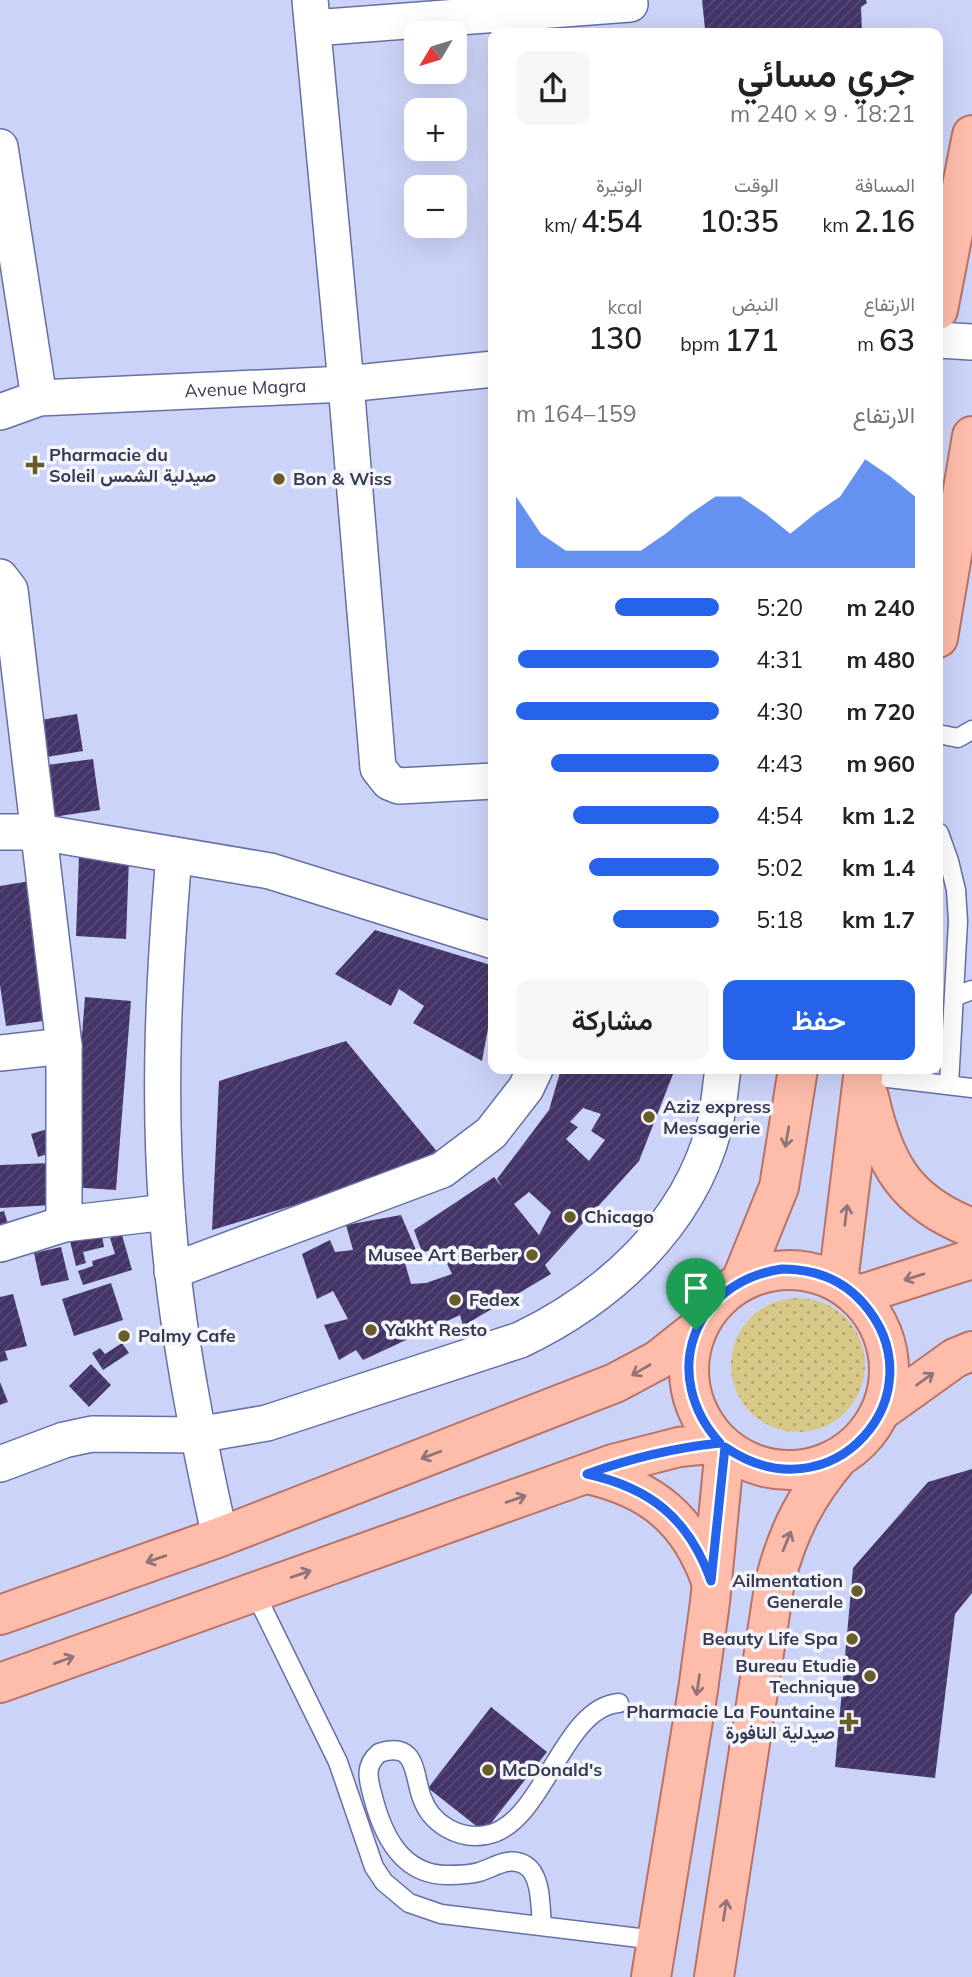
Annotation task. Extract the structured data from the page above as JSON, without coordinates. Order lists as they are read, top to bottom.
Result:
{
  "streets": {
    "street": ["Avenue Magra"]
  },
  "places": {
    "health": ["Pharmacie du Soleil صيدلية الشمس", "Pharmacie La Fountaine صيدلية النافورة"],
    "other": [
      "Bon & Wiss",
      "Aziz express Messagerie",
      "Chicago",
      "Musee Art Berber",
      "Fedex",
      "Yakht Resto",
      "Palmy Cafe",
      "Ailmentation Generale",
      "Beauty Life Spa",
      "Bureau Etudie Technique",
      "McDonald's"
    ]
  },
  "north": "bottom left",
  "page": {
    "map_buttons": ["+", "−"],
    "heading": ["جري مسائي", "18:21 · 9 × 240 m"],
    "stats": [
      ["المسافة", "2.16 km"],
      ["الوقت", "10:35"],
      ["الوتيرة", "4:54 /km"],
      ["الارتفاع", "63 m"],
      ["النبض", "171 bpm"],
      ["kcal", "130"]
    ],
    "chart": ["الارتفاع", "159–164 m"],
    "list": [
      {
        "name": "240 m",
        "note": "5:20"
      },
      {
        "name": "480 m",
        "note": "4:31"
      },
      {
        "name": "720 m",
        "note": "4:30"
      },
      {
        "name": "960 m",
        "note": "4:43"
      },
      {
        "name": "1.2 km",
        "note": "4:54"
      },
      {
        "name": "1.4 km",
        "note": "5:02"
      },
      {
        "name": "1.7 km",
        "note": "5:18"
      }
    ],
    "buttons": ["حفظ", "مشاركة"]
  }
}
